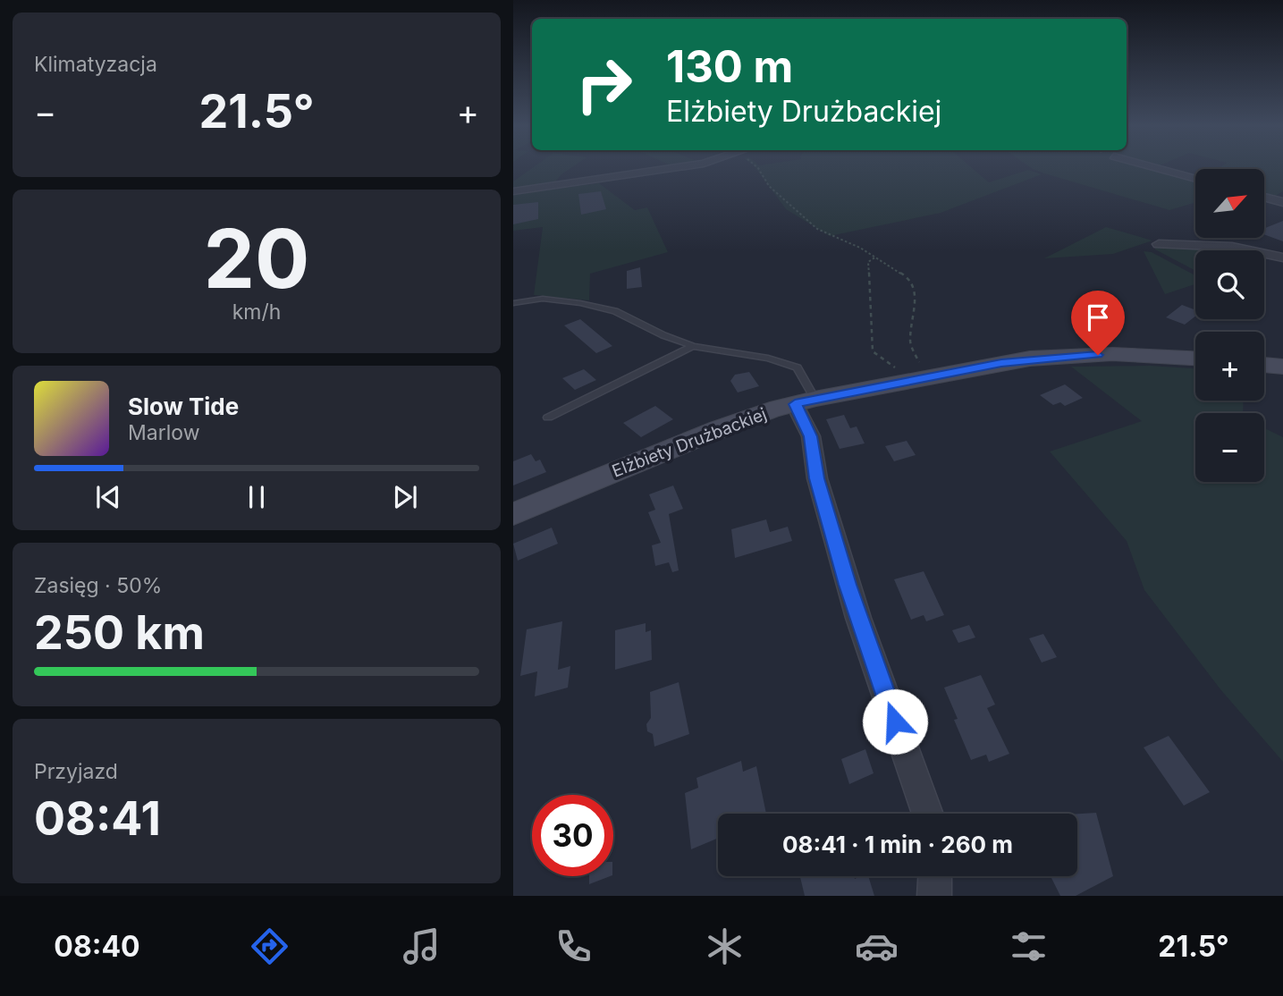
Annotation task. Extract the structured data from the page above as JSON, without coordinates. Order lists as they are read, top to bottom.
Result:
{
  "streets": {
    "street": ["Elżbiety Drużbackiej"]
  },
  "north": "top right",
  "page": {
    "tile": [
      "Klimatyzacja",
      ["20", "km/h"],
      ["Zasięg · 50%", "250 km"],
      ["Przyjazd", "08:41"]
    ],
    "turn": ["130 m", "Elżbiety Drużbackiej"],
    "heat": ["−", "21.5°", "+"],
    "map_buttons": ["+", "−"],
    "song": ["Slow Tide", "Marlow"],
    "limit": "30",
    "trip": "08:41 · 1 min · 260 m",
    "tabs": ["08:40", "21.5°"]
  }
}
